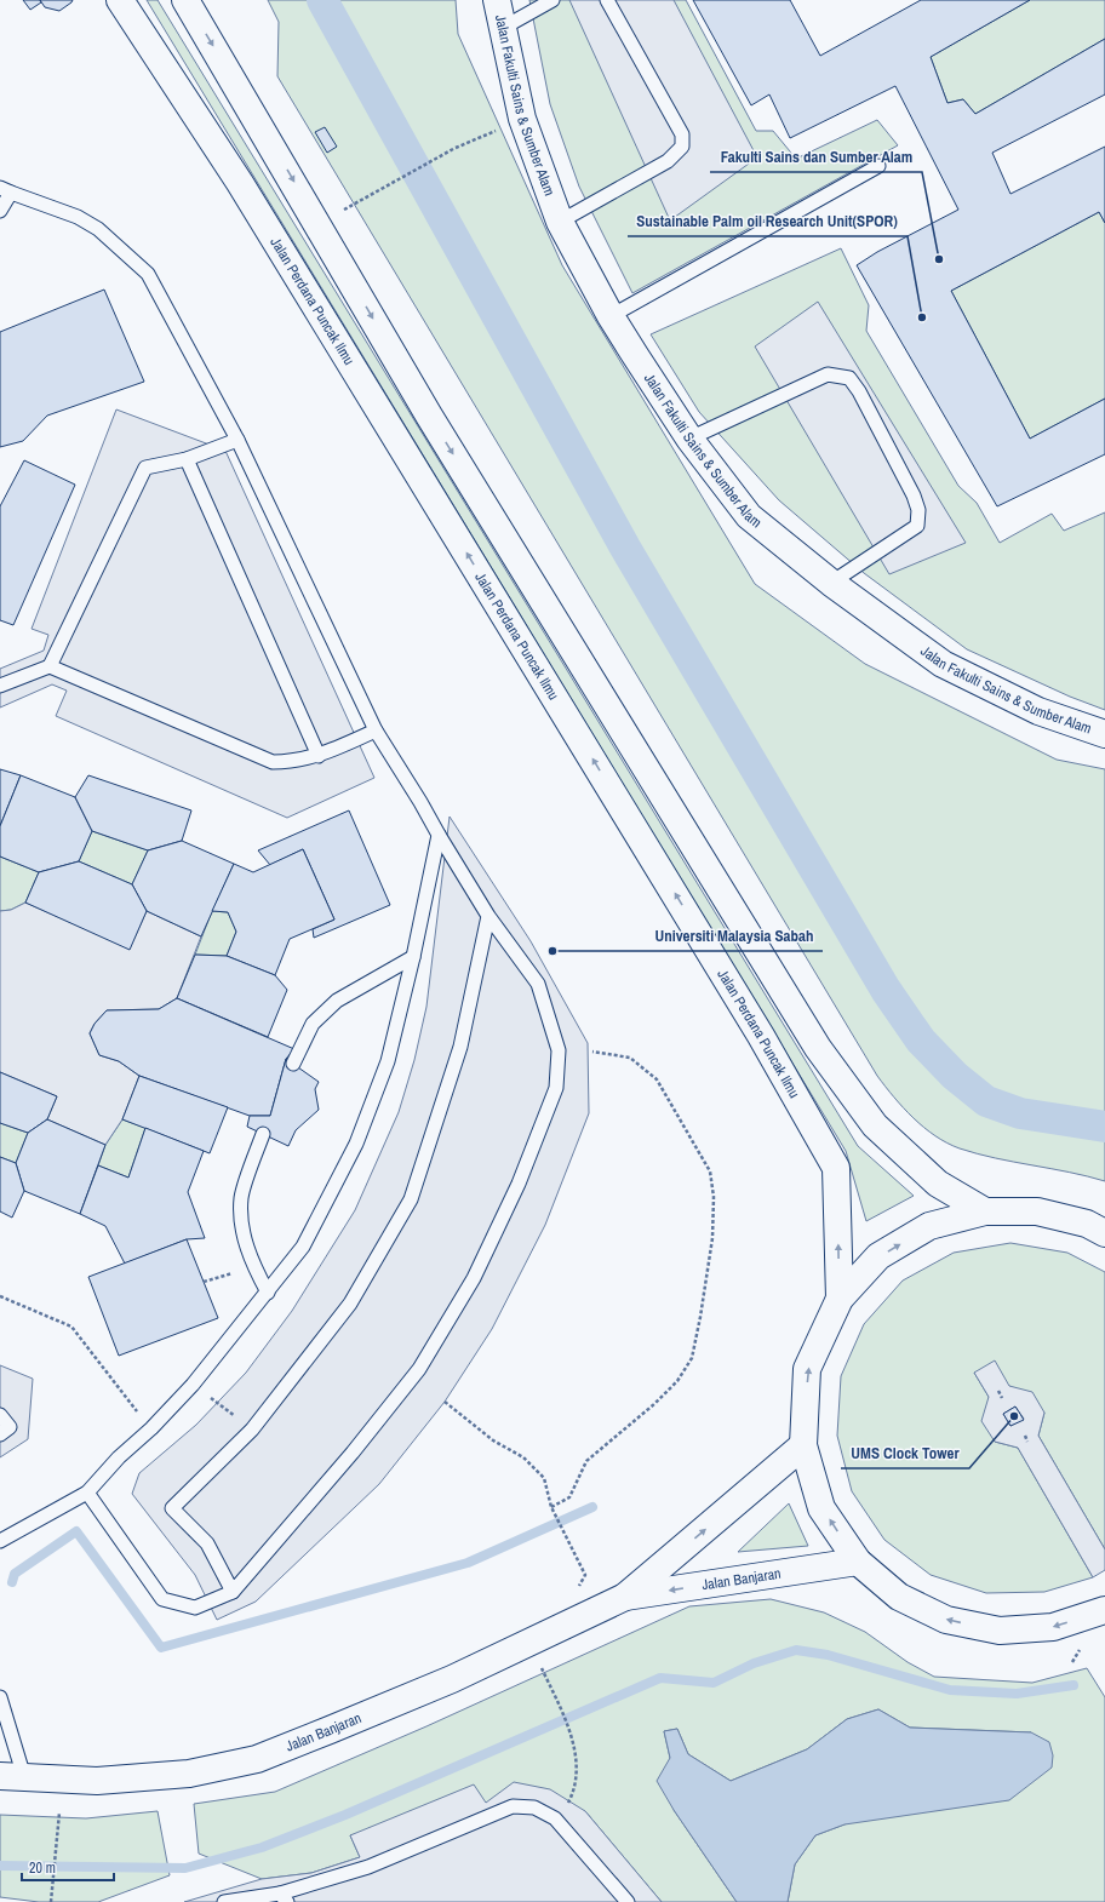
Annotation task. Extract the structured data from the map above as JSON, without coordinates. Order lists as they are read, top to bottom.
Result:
{
  "streets": {
    "street": ["Jalan Fakulti Sains & Sumber Alam", "Jalan Perdana Puncak Ilmu", "Jalan Banjaran"]
  },
  "places": [
    "Fakulti Sains dan Sumber Alam",
    "Sustainable Palm oil Research Unit(SPOR)",
    "Universiti Malaysia Sabah",
    "UMS Clock Tower"
  ],
  "scale_bar": "20 m"
}
